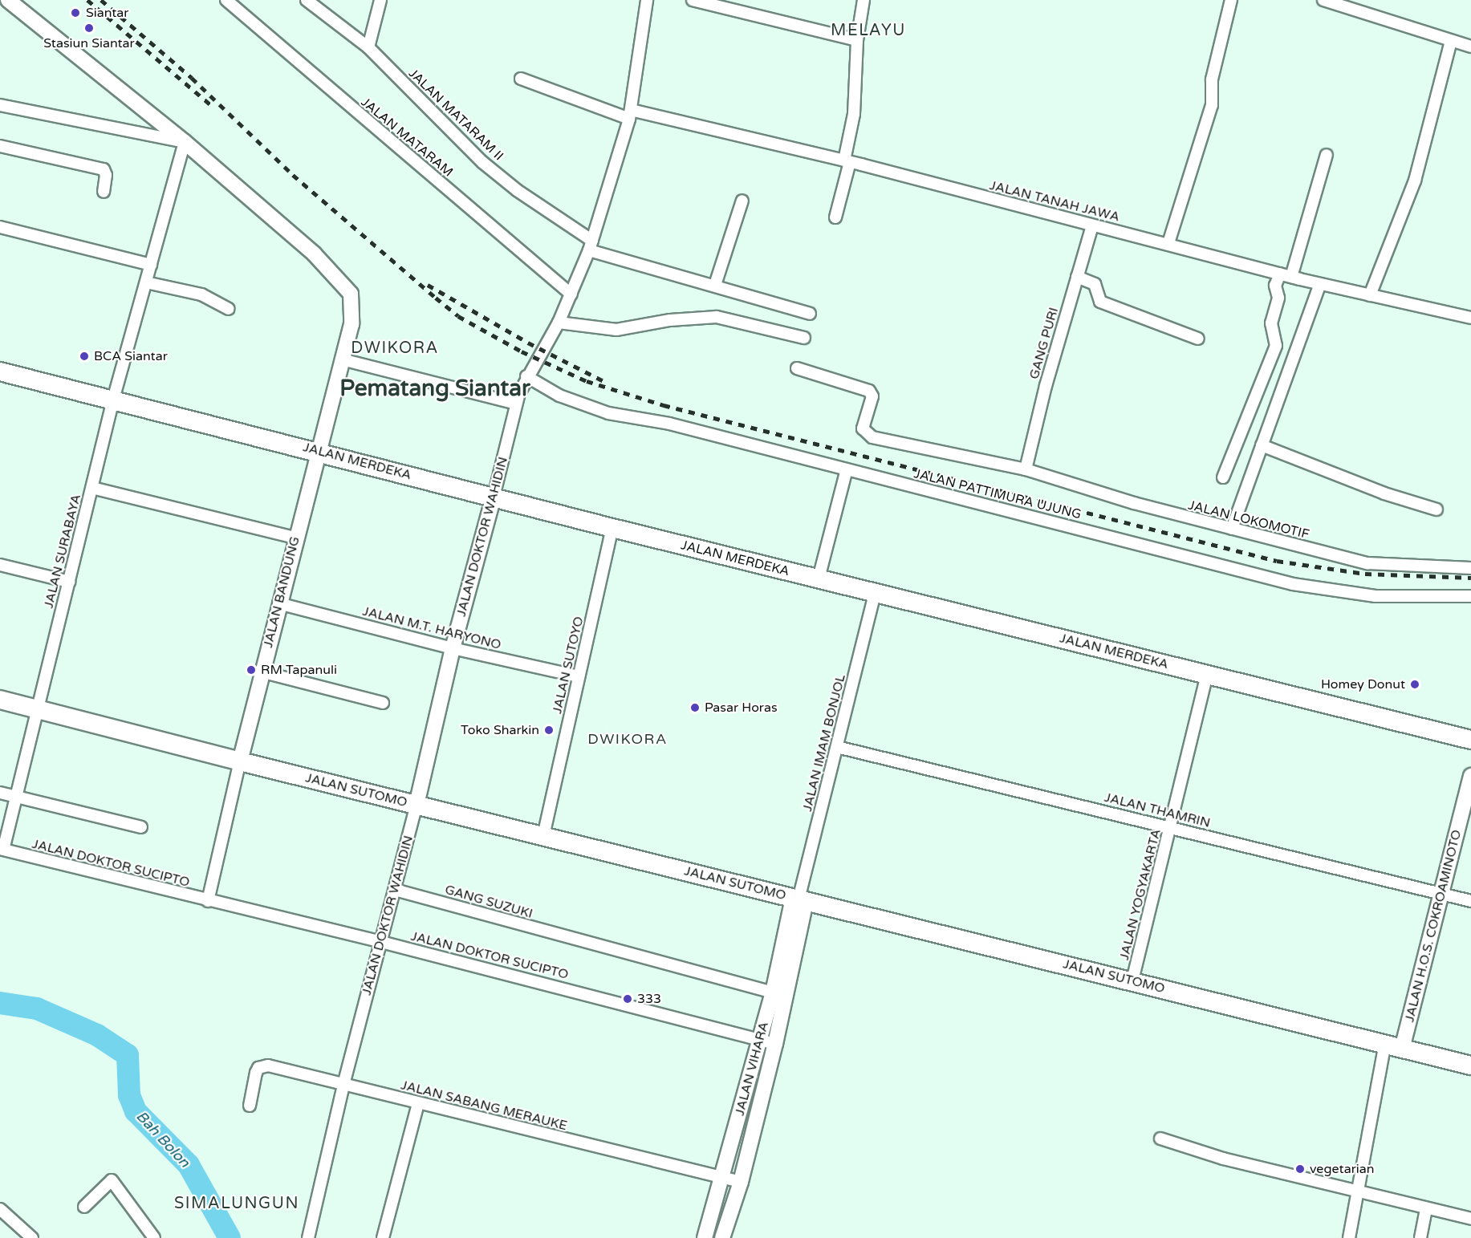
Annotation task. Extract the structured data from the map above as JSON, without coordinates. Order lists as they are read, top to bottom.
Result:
{
  "streets": {
    "main road": ["JALAN MERDEKA", "JALAN SUTOMO"],
    "street": [
      "JALAN MATARAM II",
      "JALAN MATARAM",
      "JALAN TANAH JAWA",
      "GANG PURI",
      "JALAN PATTIMURA UJUNG",
      "JALAN LOKOMOTIF",
      "JALAN DOKTOR WAHIDIN",
      "JALAN SURABAYA",
      "JALAN BANDUNG",
      "JALAN M.T. HARYONO",
      "JALAN SUTOYO",
      "JALAN IMAM BONJOL",
      "JALAN THAMRIN",
      "JALAN DOKTOR SUCIPTO",
      "JALAN YOGYAKARTA",
      "GANG SUZUKI",
      "JALAN H.O.S. COKROAMINOTO",
      "JALAN VIHARA",
      "JALAN SABANG MERAUKE"
    ]
  },
  "crossings": [
    ["JALAN MATARAM II", "JALAN DOKTOR WAHIDIN"],
    ["JALAN MATARAM", "JALAN DOKTOR WAHIDIN"],
    ["JALAN TANAH JAWA", "GANG PURI"],
    ["JALAN TANAH JAWA", "JALAN DOKTOR WAHIDIN"],
    ["GANG PURI", "JALAN LOKOMOTIF"],
    ["JALAN MERDEKA", "JALAN DOKTOR WAHIDIN"],
    ["JALAN MERDEKA", "JALAN SURABAYA"],
    ["JALAN MERDEKA", "JALAN BANDUNG"],
    ["JALAN MERDEKA", "JALAN SUTOYO"],
    ["JALAN MERDEKA", "JALAN IMAM BONJOL"],
    ["JALAN MERDEKA", "JALAN YOGYAKARTA"],
    ["JALAN PATTIMURA UJUNG", "JALAN DOKTOR WAHIDIN"],
    ["JALAN DOKTOR WAHIDIN", "JALAN M.T. HARYONO"],
    ["JALAN DOKTOR WAHIDIN", "JALAN SUTOMO"],
    ["JALAN DOKTOR WAHIDIN", "JALAN DOKTOR SUCIPTO"],
    ["JALAN DOKTOR WAHIDIN", "GANG SUZUKI"],
    ["JALAN DOKTOR WAHIDIN", "JALAN SABANG MERAUKE"],
    ["JALAN SURABAYA", "JALAN BANDUNG"],
    ["JALAN SURABAYA", "JALAN SUTOMO"],
    ["JALAN SURABAYA", "JALAN DOKTOR SUCIPTO"],
    ["JALAN BANDUNG", "JALAN M.T. HARYONO"],
    ["JALAN BANDUNG", "JALAN SUTOMO"],
    ["JALAN M.T. HARYONO", "JALAN SUTOYO"],
    ["JALAN SUTOYO", "JALAN SUTOMO"],
    ["JALAN IMAM BONJOL", "JALAN SUTOMO"],
    ["JALAN IMAM BONJOL", "JALAN THAMRIN"],
    ["JALAN IMAM BONJOL", "JALAN VIHARA"],
    ["JALAN SUTOMO", "JALAN YOGYAKARTA"],
    ["JALAN SUTOMO", "JALAN H.O.S. COKROAMINOTO"],
    ["JALAN SUTOMO", "JALAN VIHARA"],
    ["JALAN THAMRIN", "JALAN YOGYAKARTA"],
    ["JALAN THAMRIN", "JALAN H.O.S. COKROAMINOTO"],
    ["JALAN DOKTOR SUCIPTO", "JALAN VIHARA"],
    ["GANG SUZUKI", "JALAN VIHARA"],
    ["JALAN VIHARA", "JALAN SABANG MERAUKE"]
  ],
  "districts": [
    "MELAYU",
    "DWIKORA",
    "Pematang Siantar",
    "DWIKORA",
    "SIMALUNGUN"
  ],
  "water": ["Bah Bolon"],
  "places": [
    "Siantar",
    "Stasiun Siantar",
    "BCA Siantar",
    "RM Tapanuli",
    "Homey Donut",
    "Pasar Horas",
    "Toko Sharkin",
    "333",
    "vegetarian"
  ]
}
